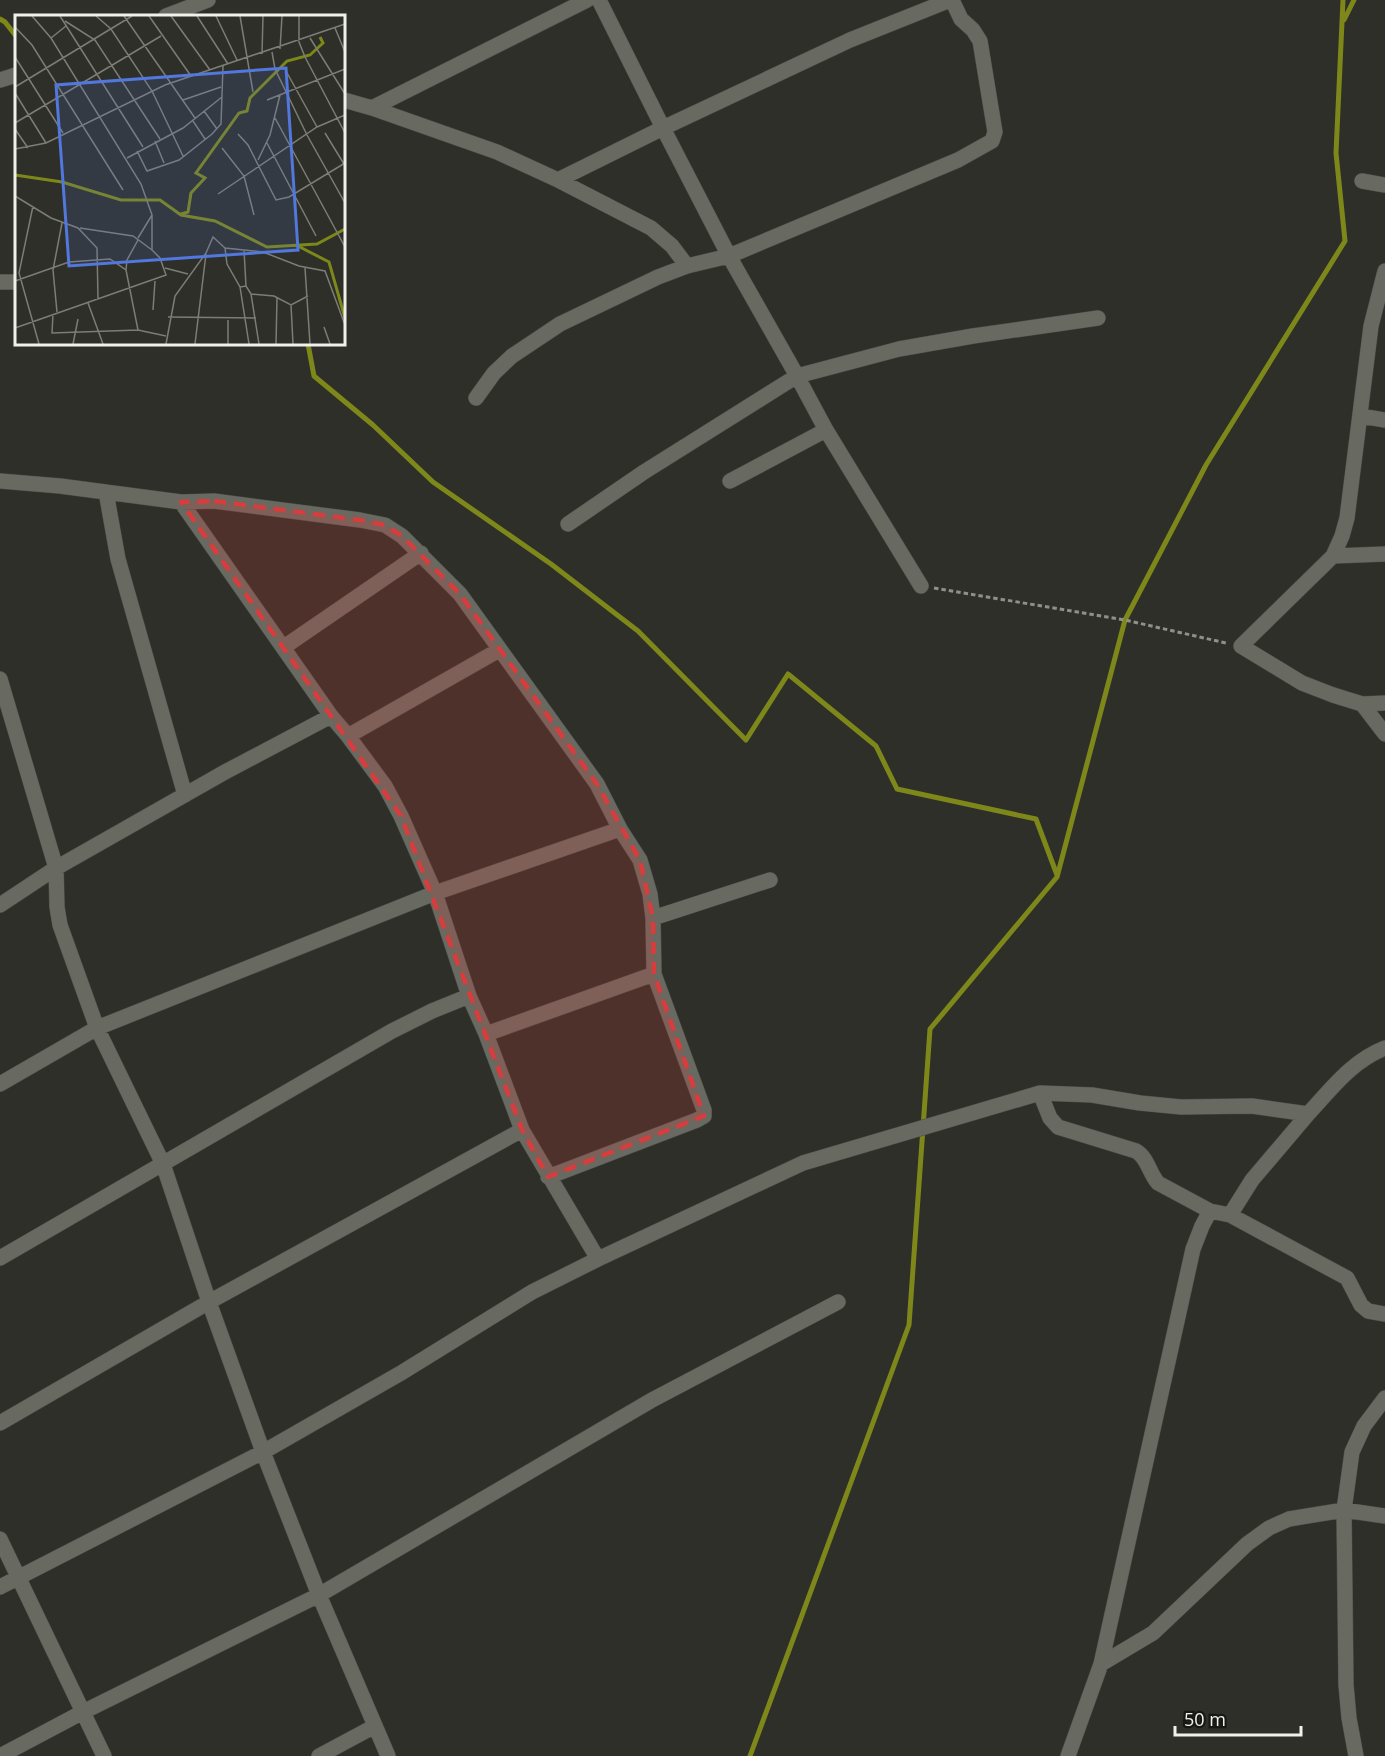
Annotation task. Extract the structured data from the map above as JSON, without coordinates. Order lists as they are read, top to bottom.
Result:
{
  "scale_bar": "50 m"
}
